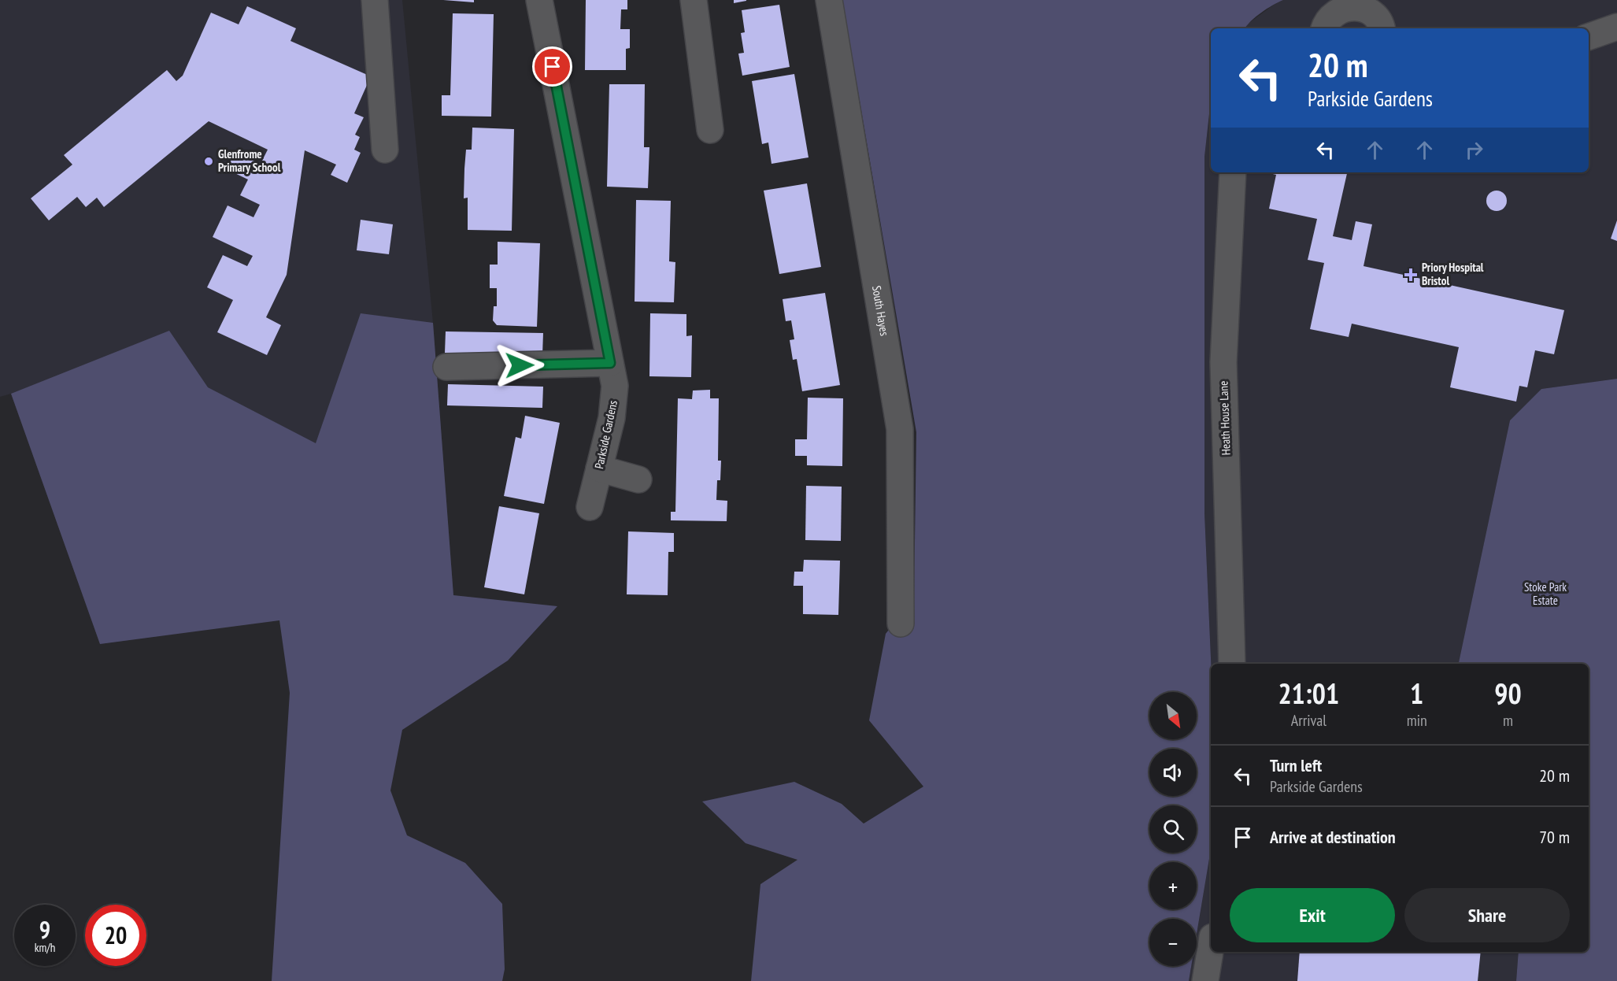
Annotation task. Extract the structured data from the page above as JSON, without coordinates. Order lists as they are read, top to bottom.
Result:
{
  "streets": {
    "street": ["South Hayes", "Heath House Lane", "Parkside Gardens"]
  },
  "parks": ["Stoke Park Estate"],
  "places": {
    "other": ["Glenfrome Primary School"],
    "health": ["Priory Hospital Bristol"]
  },
  "north": "bottom right",
  "page": {
    "turn": ["20 m", "Parkside Gardens"],
    "eta": [
      "21:01",
      "Arrival",
      "1",
      "min",
      "90",
      "m"
    ],
    "map_buttons": ["+", "−"],
    "list": [
      {
        "name": "Turn left",
        "note": "Parkside Gardens",
        "value": "20 m"
      },
      {
        "name": "Arrive at destination",
        "value": "70 m"
      }
    ],
    "buttons": ["Exit", "Share"],
    "speed": "9 km/h",
    "limit": "20"
  }
}
